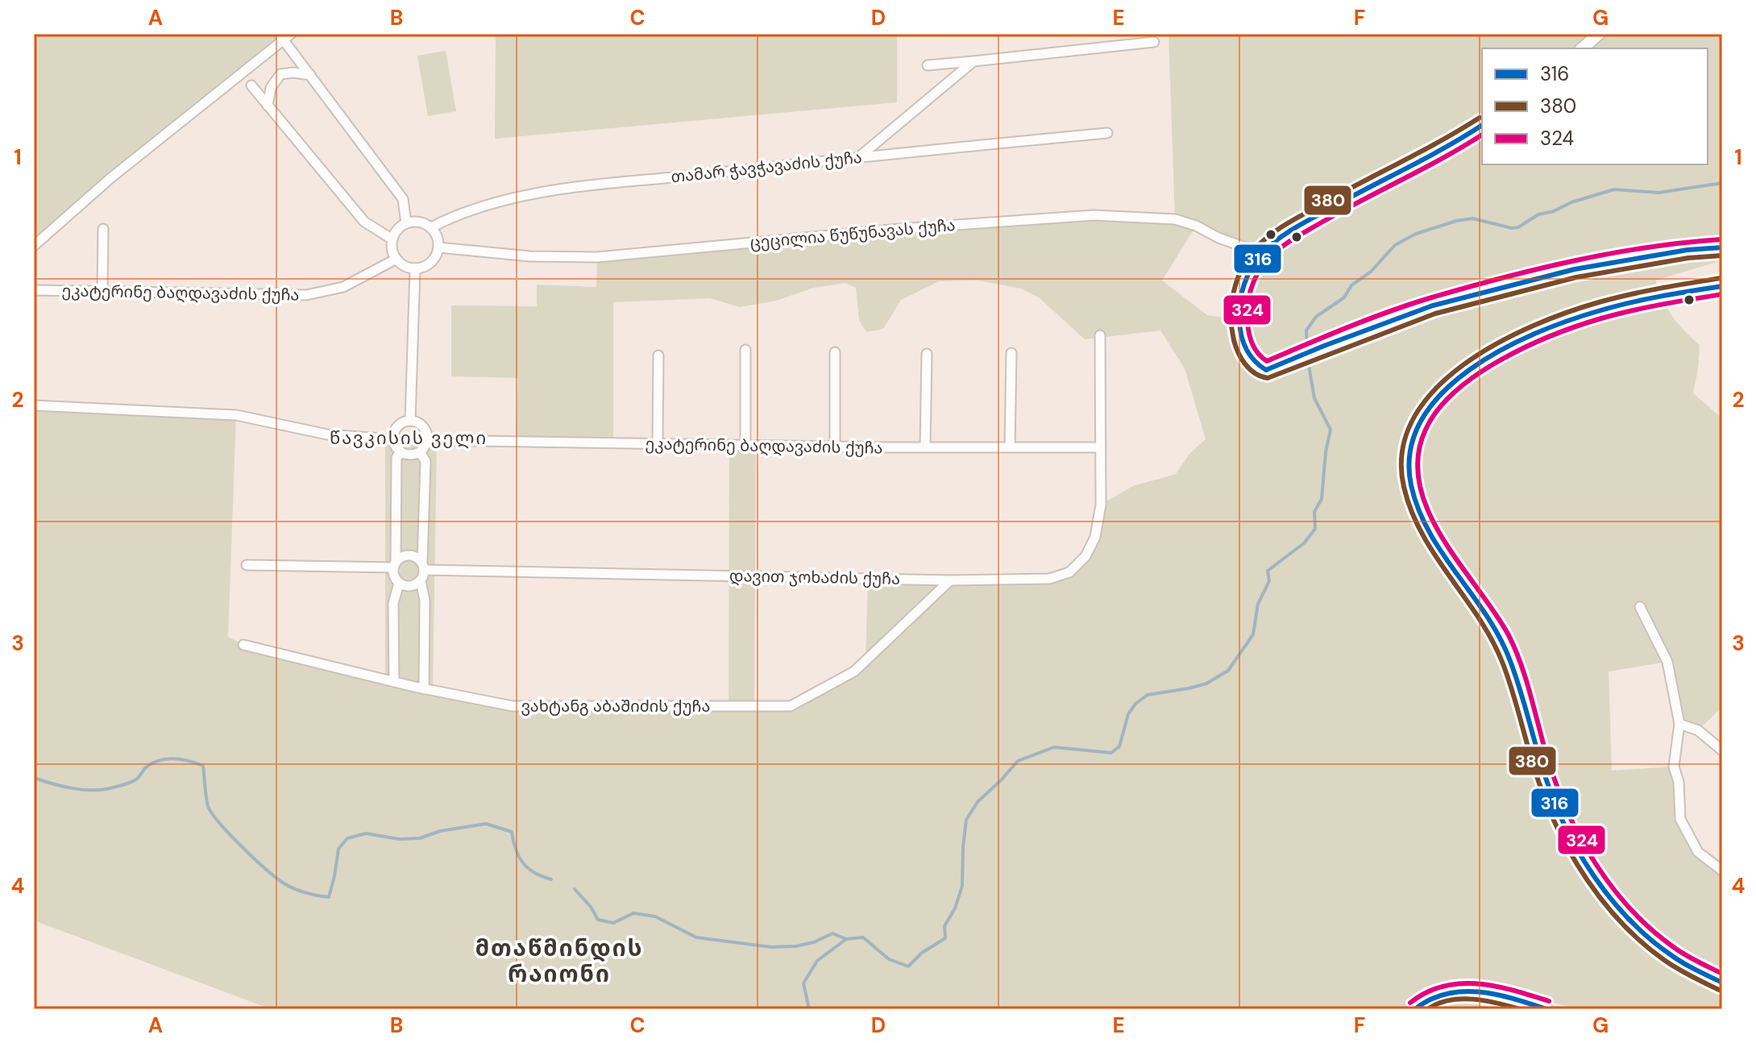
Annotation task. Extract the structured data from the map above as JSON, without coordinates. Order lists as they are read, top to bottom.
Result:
{
  "streets": {
    "street": [
      "თამარ ჭავჭავაძის ქუჩა",
      "ცეცილია წუწუნავას ქუჩა",
      "ეკატერინე ბაღდავაძის ქუჩა",
      "დავით ჯოხაძის ქუჩა",
      "ვახტანგ აბაშიძის ქუჩა"
    ]
  },
  "crossings": [
    ["თამარ ჭავჭავაძის ქუჩა", "ცეცილია წუწუნავას ქუჩა"],
    ["თამარ ჭავჭავაძის ქუჩა", "ეკატერინე ბაღდავაძის ქუჩა"],
    ["ცეცილია წუწუნავას ქუჩა", "ეკატერინე ბაღდავაძის ქუჩა"],
    ["ეკატერინე ბაღდავაძის ქუჩა", "დავით ჯოხაძის ქუჩა"],
    ["დავით ჯოხაძის ქუჩა", "ვახტანგ აბაშიძის ქუჩა"]
  ],
  "districts": ["წავკისის ველი", "მთაწმინდის რაიონი"],
  "lines": ["transit line 380", "transit line 316", "transit line 324"],
  "legend": ["316", "380", "324"],
  "grid": {
    "columns": [
      "A",
      "B",
      "C",
      "D",
      "E",
      "F",
      "G"
    ],
    "rows": [
      "1",
      "2",
      "3",
      "4"
    ]
  }
}
